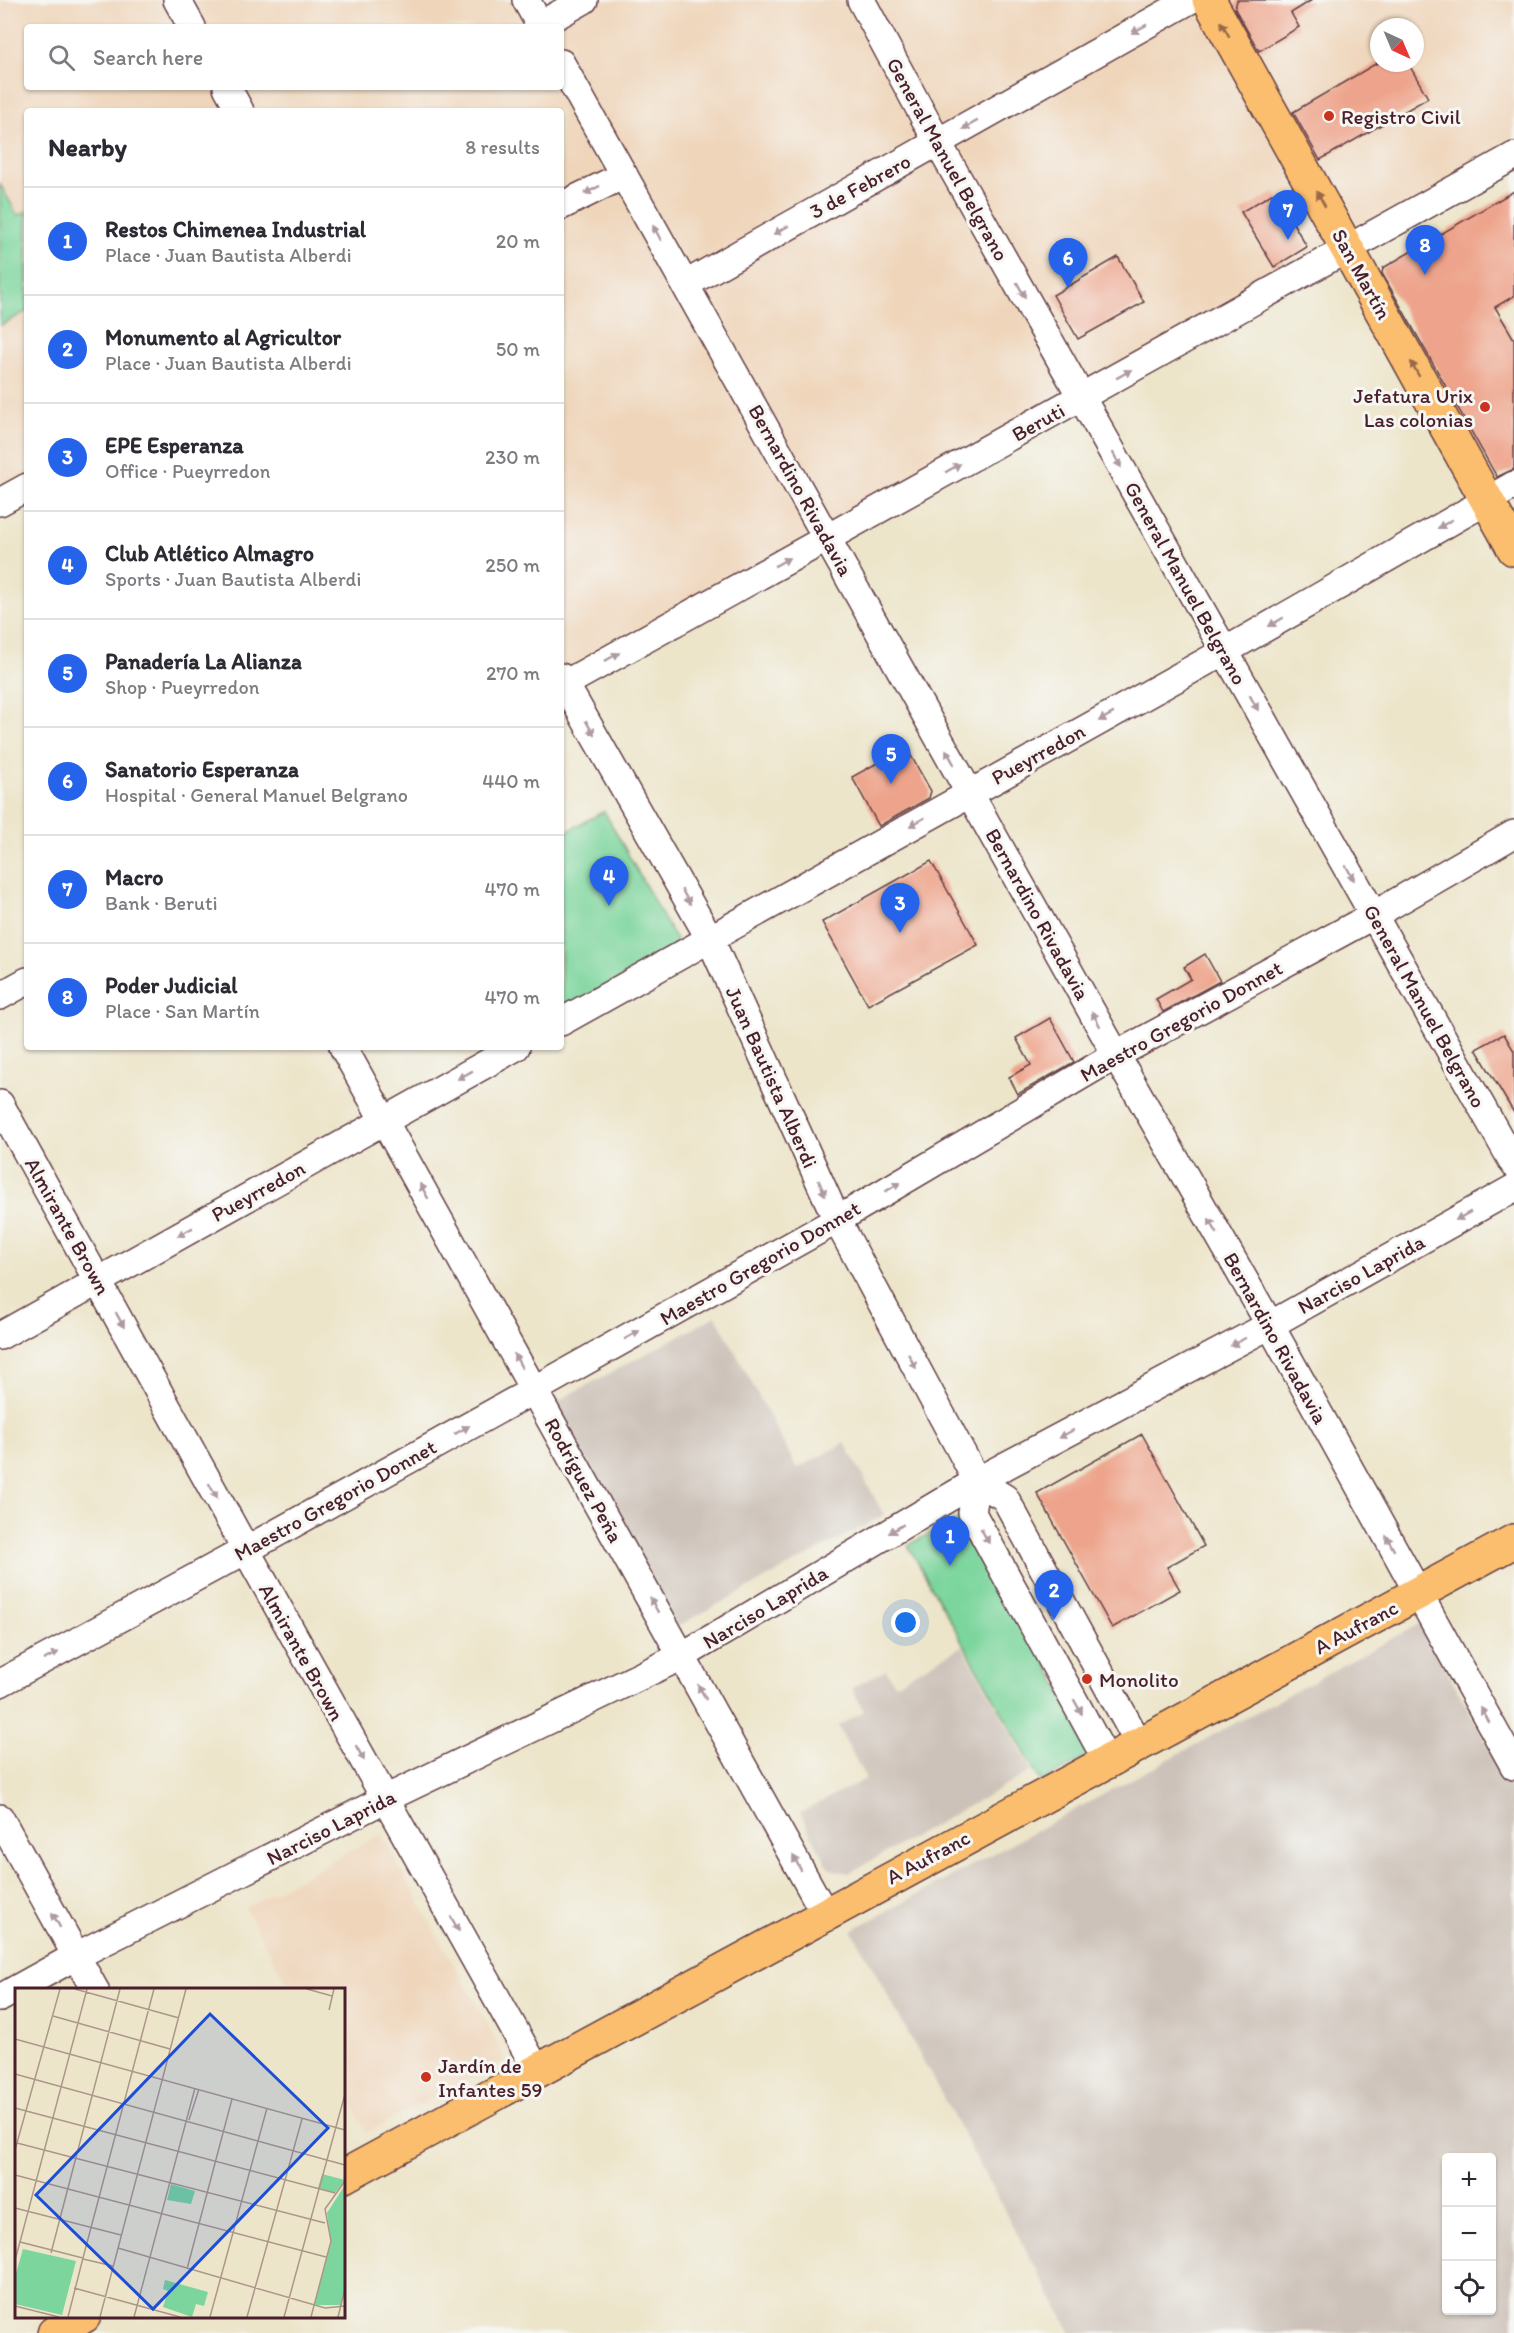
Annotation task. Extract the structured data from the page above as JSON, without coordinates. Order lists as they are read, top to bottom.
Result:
{
  "streets": {
    "main road": ["San Martín", "A Aufranc"],
    "street": [
      "General Manuel Belgrano",
      "3 de Febrero",
      "Beruti",
      "Bernardino Rivadavia",
      "Pueyrredon",
      "Maestro Gregorio Donnet",
      "Juan Bautista Alberdi",
      "Almirante Brown",
      "Narciso Laprida",
      "Rodríguez Peña"
    ]
  },
  "crossings": [
    ["General Manuel Belgrano", "3 de Febrero"],
    ["General Manuel Belgrano", "Beruti"],
    ["General Manuel Belgrano", "Pueyrredon"],
    ["General Manuel Belgrano", "Maestro Gregorio Donnet"],
    ["3 de Febrero", "Bernardino Rivadavia"],
    ["San Martín", "Beruti"],
    ["San Martín", "Pueyrredon"],
    ["Beruti", "Bernardino Rivadavia"],
    ["Bernardino Rivadavia", "Pueyrredon"],
    ["Bernardino Rivadavia", "Maestro Gregorio Donnet"],
    ["Bernardino Rivadavia", "Narciso Laprida"],
    ["Bernardino Rivadavia", "A Aufranc"],
    ["Pueyrredon", "Juan Bautista Alberdi"],
    ["Pueyrredon", "Almirante Brown"],
    ["Pueyrredon", "Rodríguez Peña"],
    ["Maestro Gregorio Donnet", "Juan Bautista Alberdi"],
    ["Maestro Gregorio Donnet", "Almirante Brown"],
    ["Maestro Gregorio Donnet", "Rodríguez Peña"],
    ["Juan Bautista Alberdi", "Narciso Laprida"],
    ["Almirante Brown", "Narciso Laprida"],
    ["Almirante Brown", "A Aufranc"],
    ["Narciso Laprida", "Rodríguez Peña"],
    ["Rodríguez Peña", "A Aufranc"]
  ],
  "one_way": [
    "General Manuel Belgrano",
    "3 de Febrero",
    "San Martín",
    "Beruti",
    "Bernardino Rivadavia",
    "Pueyrredon",
    "Maestro Gregorio Donnet",
    "Juan Bautista Alberdi",
    "Almirante Brown",
    "Narciso Laprida",
    "Rodríguez Peña"
  ],
  "places": [
    "Registro Civil",
    "Jefatura Urix Las colonias",
    "Monolito",
    "Jardín de Infantes 59"
  ],
  "north": "bottom right",
  "page": {
    "search": "Search here",
    "heading": ["Nearby", "8 results"],
    "list": [
      {
        "mark": "1",
        "name": "Restos Chimenea Industrial",
        "note": "Place · Juan Bautista Alberdi",
        "value": "20 m"
      },
      {
        "mark": "2",
        "name": "Monumento al Agricultor",
        "note": "Place · Juan Bautista Alberdi",
        "value": "50 m"
      },
      {
        "mark": "3",
        "name": "EPE Esperanza",
        "note": "Office · Pueyrredon",
        "value": "230 m"
      },
      {
        "mark": "4",
        "name": "Club Atlético Almagro",
        "note": "Sports · Juan Bautista Alberdi",
        "value": "250 m"
      },
      {
        "mark": "5",
        "name": "Panadería La Alianza",
        "note": "Shop · Pueyrredon",
        "value": "270 m"
      },
      {
        "mark": "6",
        "name": "Sanatorio Esperanza",
        "note": "Hospital · General Manuel Belgrano",
        "value": "440 m"
      },
      {
        "mark": "7",
        "name": "Macro",
        "note": "Bank · Beruti",
        "value": "470 m"
      },
      {
        "mark": "8",
        "name": "Poder Judicial",
        "note": "Place · San Martín",
        "value": "470 m"
      }
    ],
    "pins": [
      "7",
      "8",
      "6",
      "5",
      "4",
      "3",
      "1",
      "2"
    ],
    "map_buttons": ["+", "−"]
  }
}
